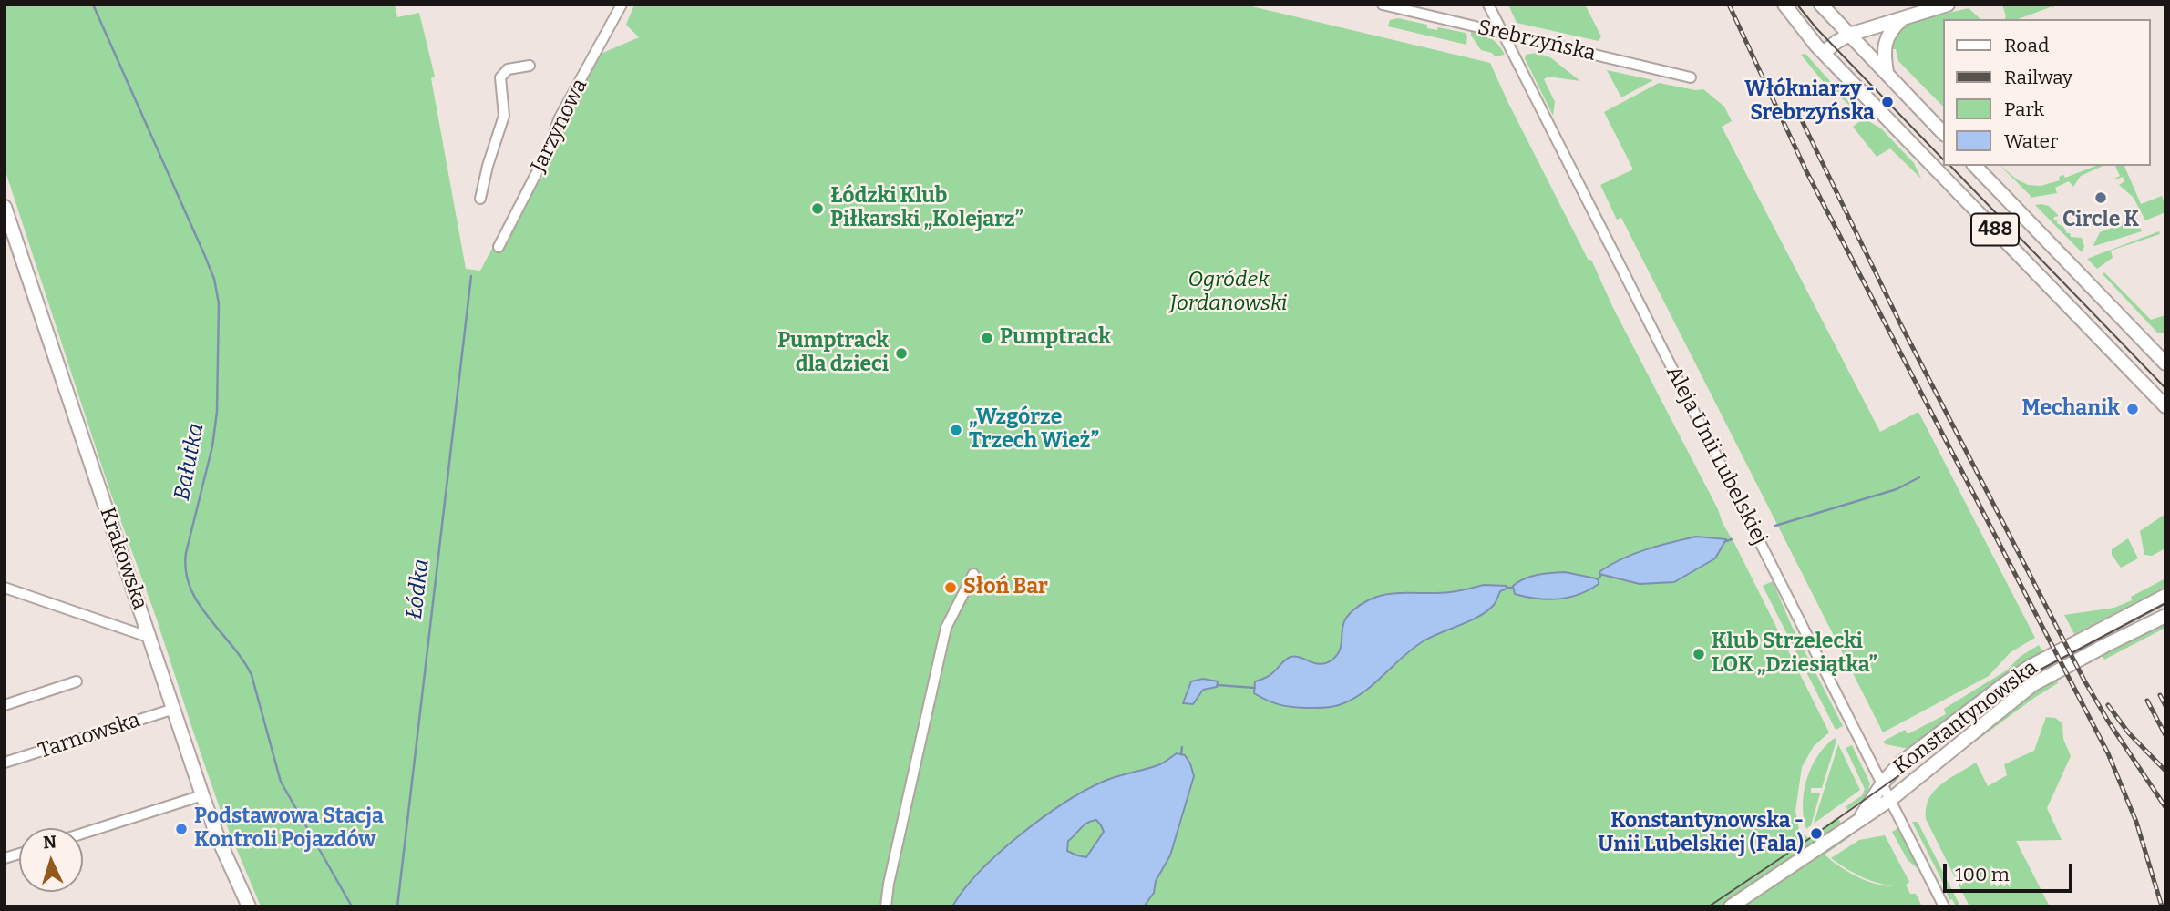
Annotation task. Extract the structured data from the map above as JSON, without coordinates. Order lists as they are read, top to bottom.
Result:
{
  "streets": {
    "main road": ["488", "Krakowska", "Konstantynowska"],
    "street": [
      "Srebrzyńska",
      "Jarzynowa",
      "Aleja Unii Lubelskiej",
      "Tarnowska"
    ]
  },
  "crossings": [
    ["Srebrzyńska", "Aleja Unii Lubelskiej"],
    ["Aleja Unii Lubelskiej", "Konstantynowska"],
    ["Krakowska", "Tarnowska"]
  ],
  "water": ["Bałutka", "Łódka"],
  "parks": ["Ogródek Jordanowski"],
  "places": [
    "Włókniarzy - Srebrzyńska",
    "Circle K",
    "Łódzki Klub Piłkarski „Kolejarz”",
    "Pumptrack",
    "Pumptrack dla dzieci",
    "Mechanik",
    "„Wzgórze Trzech Wież”",
    "Słoń Bar",
    "Klub Strzelecki LOK „Dziesiątka”",
    "Podstawowa Stacja Kontroli Pojazdów",
    "Konstantynowska - Unii Lubelskiej (Fala)"
  ],
  "legend": [
    "Road",
    "Railway",
    "Park",
    "Water"
  ],
  "scale_bar": "100 m",
  "north": "top"
}
